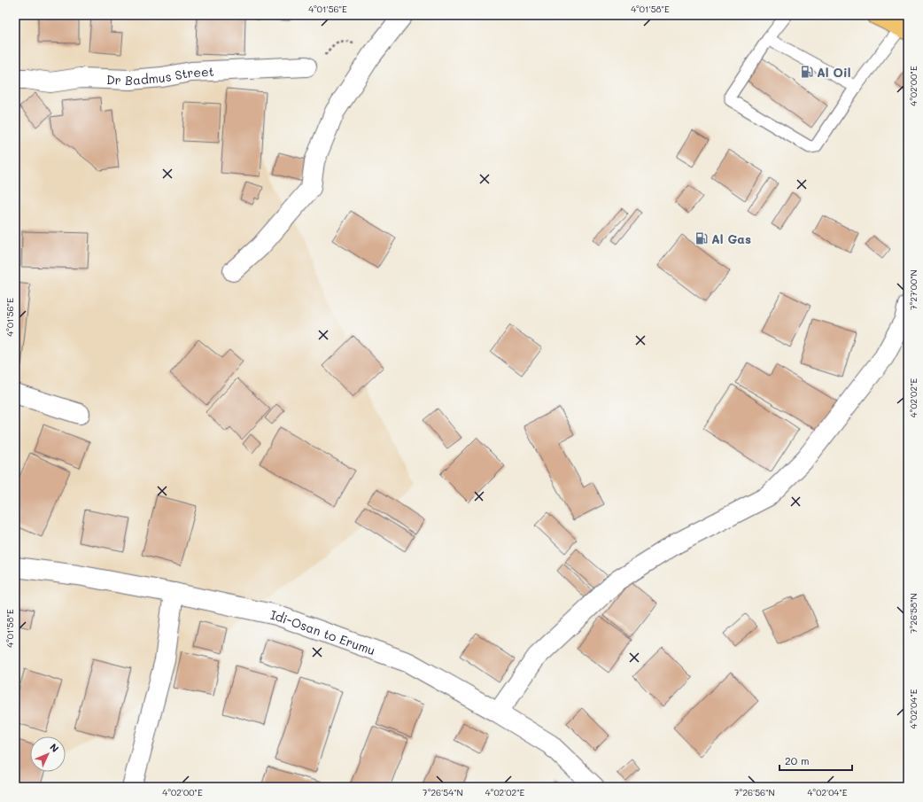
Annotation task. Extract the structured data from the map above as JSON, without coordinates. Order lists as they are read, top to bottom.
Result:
{
  "streets": {
    "street": ["Dr Badmus Street", "Idi-Osan to Erumu"]
  },
  "places": {
    "fuel station": ["Al Oil", "Al Gas"]
  },
  "scale_bar": "20 m",
  "north": "top right",
  "coordinates": [
    "4°01'56\"E",
    "4°01'58\"E",
    "4°02'00\"E",
    "7°27'00\"N",
    "4°02'02\"E",
    "7°26'58\"N",
    "4°02'04\"E",
    "7°26'54\"N",
    "7°26'56\"N"
  ]
}
